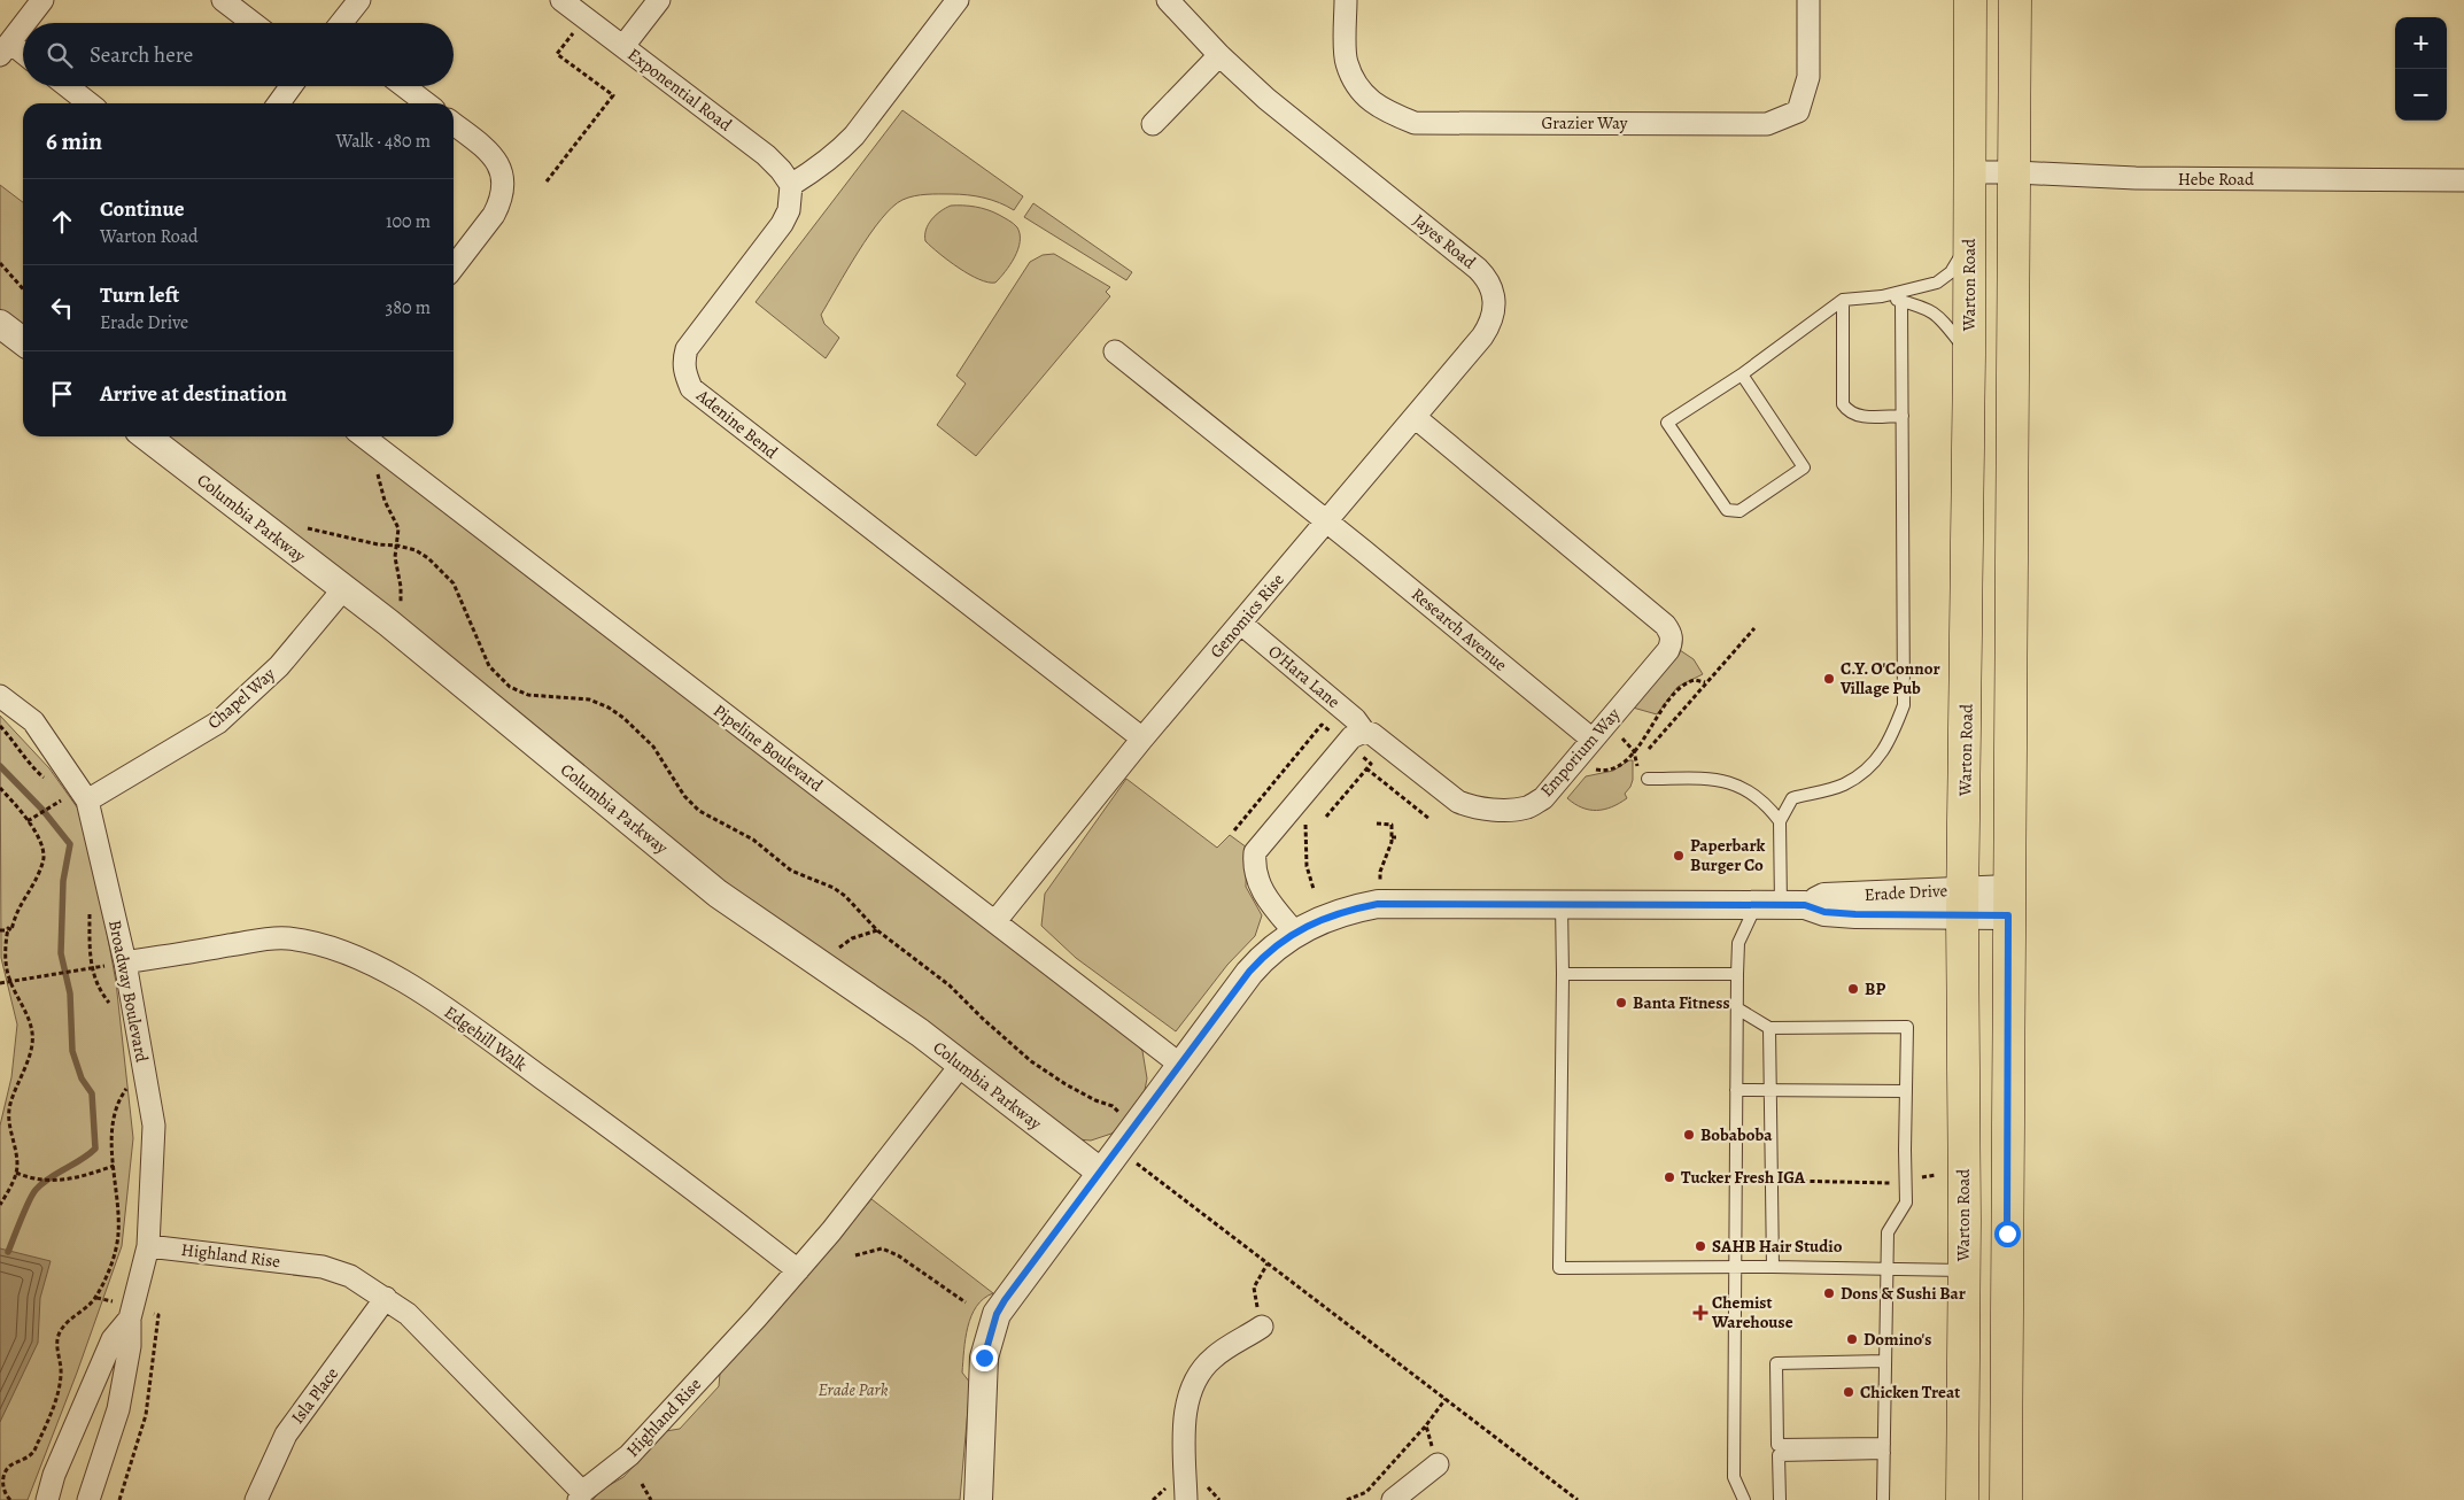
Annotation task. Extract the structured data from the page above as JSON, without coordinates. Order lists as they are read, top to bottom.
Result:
{
  "streets": {
    "main road": ["Warton Road"],
    "street": [
      "Exponential Road",
      "Grazier Way",
      "Hebe Road",
      "Jayes Road",
      "Adenine Bend",
      "Columbia Parkway",
      "Genomics Rise",
      "Research Avenue",
      "O'Hara Lane",
      "Chapel Way",
      "Pipeline Boulevard",
      "Emporium Way",
      "Erade Drive",
      "Broadway Boulevard",
      "Edgehill Walk",
      "Highland Rise",
      "Isla Place"
    ]
  },
  "crossings": [
    ["Exponential Road", "Adenine Bend"],
    ["Hebe Road", "Warton Road"],
    ["Jayes Road", "Genomics Rise"],
    ["Jayes Road", "Research Avenue"],
    ["Jayes Road", "Emporium Way"],
    ["Warton Road", "Erade Drive"],
    ["Adenine Bend", "Genomics Rise"],
    ["Columbia Parkway", "Chapel Way"],
    ["Columbia Parkway", "Erade Drive"],
    ["Columbia Parkway", "Highland Rise"],
    ["Genomics Rise", "Research Avenue"],
    ["Genomics Rise", "O'Hara Lane"],
    ["Genomics Rise", "Pipeline Boulevard"],
    ["Research Avenue", "Emporium Way"],
    ["O'Hara Lane", "Emporium Way"],
    ["Chapel Way", "Broadway Boulevard"],
    ["Pipeline Boulevard", "Erade Drive"],
    ["Broadway Boulevard", "Edgehill Walk"],
    ["Broadway Boulevard", "Highland Rise"],
    ["Edgehill Walk", "Highland Rise"],
    ["Highland Rise", "Isla Place"]
  ],
  "parks": ["Erade Park"],
  "places": {
    "other": [
      "C.Y. O'Connor Village Pub",
      "Paperbark Burger Co",
      "BP",
      "Banta Fitness",
      "Bobaboba",
      "Tucker Fresh IGA",
      "SAHB Hair Studio",
      "Dons & Sushi Bar",
      "Domino's",
      "Chicken Treat"
    ],
    "health": ["Chemist Warehouse"]
  },
  "page": {
    "map_buttons": ["+", "−"],
    "search": "Search here",
    "heading": ["6 min", "Walk · 480 m"],
    "list": [
      ["Continue", "Warton Road", "100 m"],
      ["Turn left", "Erade Drive", "380 m"],
      "Arrive at destination"
    ]
  }
}
